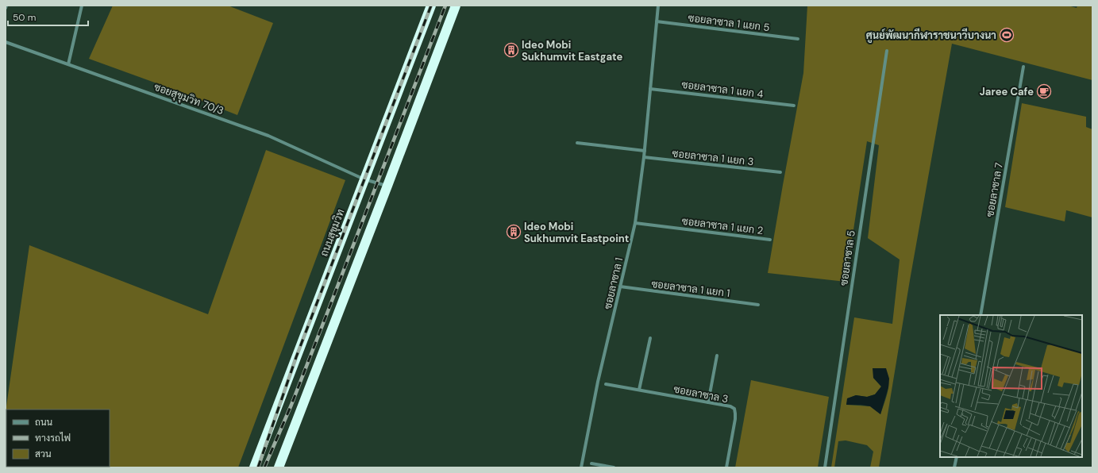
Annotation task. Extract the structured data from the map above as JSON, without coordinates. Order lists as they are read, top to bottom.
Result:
{
  "streets": {
    "highway": ["ถนนสุขุมวิท"],
    "street": [
      "ซอยลาซาล 1 แยก 5",
      "ซอยลาซาล 1 แยก 4",
      "ซอยสุขุมวิท 70/3",
      "ซอยลาซาล 1 แยก 3",
      "ซอยลาซาล 7",
      "ซอยลาซาล 1 แยก 2",
      "ซอยลาซาล 5",
      "ซอยลาซาล 1",
      "ซอยลาซาล 1 แยก 1",
      "ซอยลาซาล 3"
    ]
  },
  "crossings": [
    ["ซอยลาซาล 1 แยก 5", "ซอยลาซาล 1"],
    ["ซอยลาซาล 1 แยก 4", "ซอยลาซาล 1"],
    ["ซอยสุขุมวิท 70/3", "ถนนสุขุมวิท"],
    ["ซอยลาซาล 1 แยก 3", "ซอยลาซาล 1"],
    ["ซอยลาซาล 1 แยก 2", "ซอยลาซาล 1"],
    ["ซอยลาซาล 1", "ซอยลาซาล 1 แยก 1"]
  ],
  "places": {
    "sports": ["ศูนย์พัฒนากีฬาราชนาวีบางนา"],
    "building": ["Ideo Mobi Sukhumvit Eastgate", "Ideo Mobi Sukhumvit Eastpoint"],
    "cafe": ["Jaree Cafe"]
  },
  "legend": ["ถนน", "ทางรถไฟ", "สวน"],
  "scale_bar": "50 m"
}
